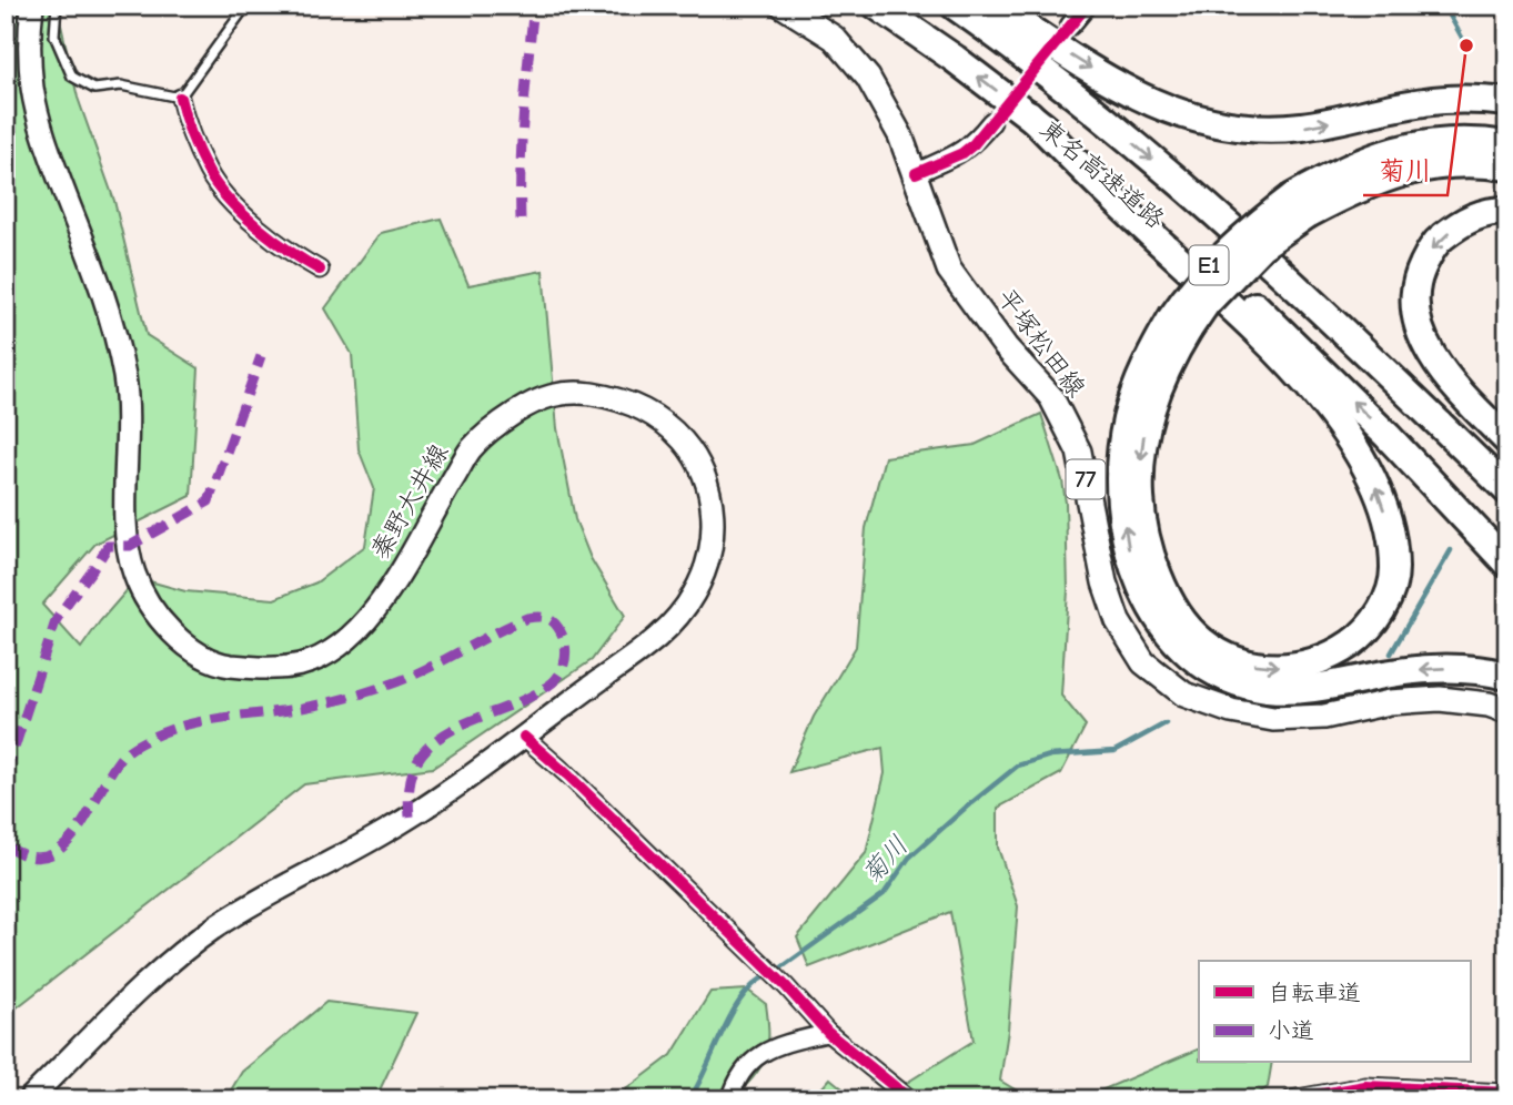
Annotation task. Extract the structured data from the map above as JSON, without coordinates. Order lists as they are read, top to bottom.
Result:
{
  "streets": {
    "highway": ["東名高速道路", "E1"],
    "main road": ["平塚松田線", "77", "秦野大井線"]
  },
  "crossings": [
    ["東名高速道路", "E1"]
  ],
  "water": ["菊川"],
  "places": ["菊川"],
  "legend": ["自転車道", "小道"]
}
